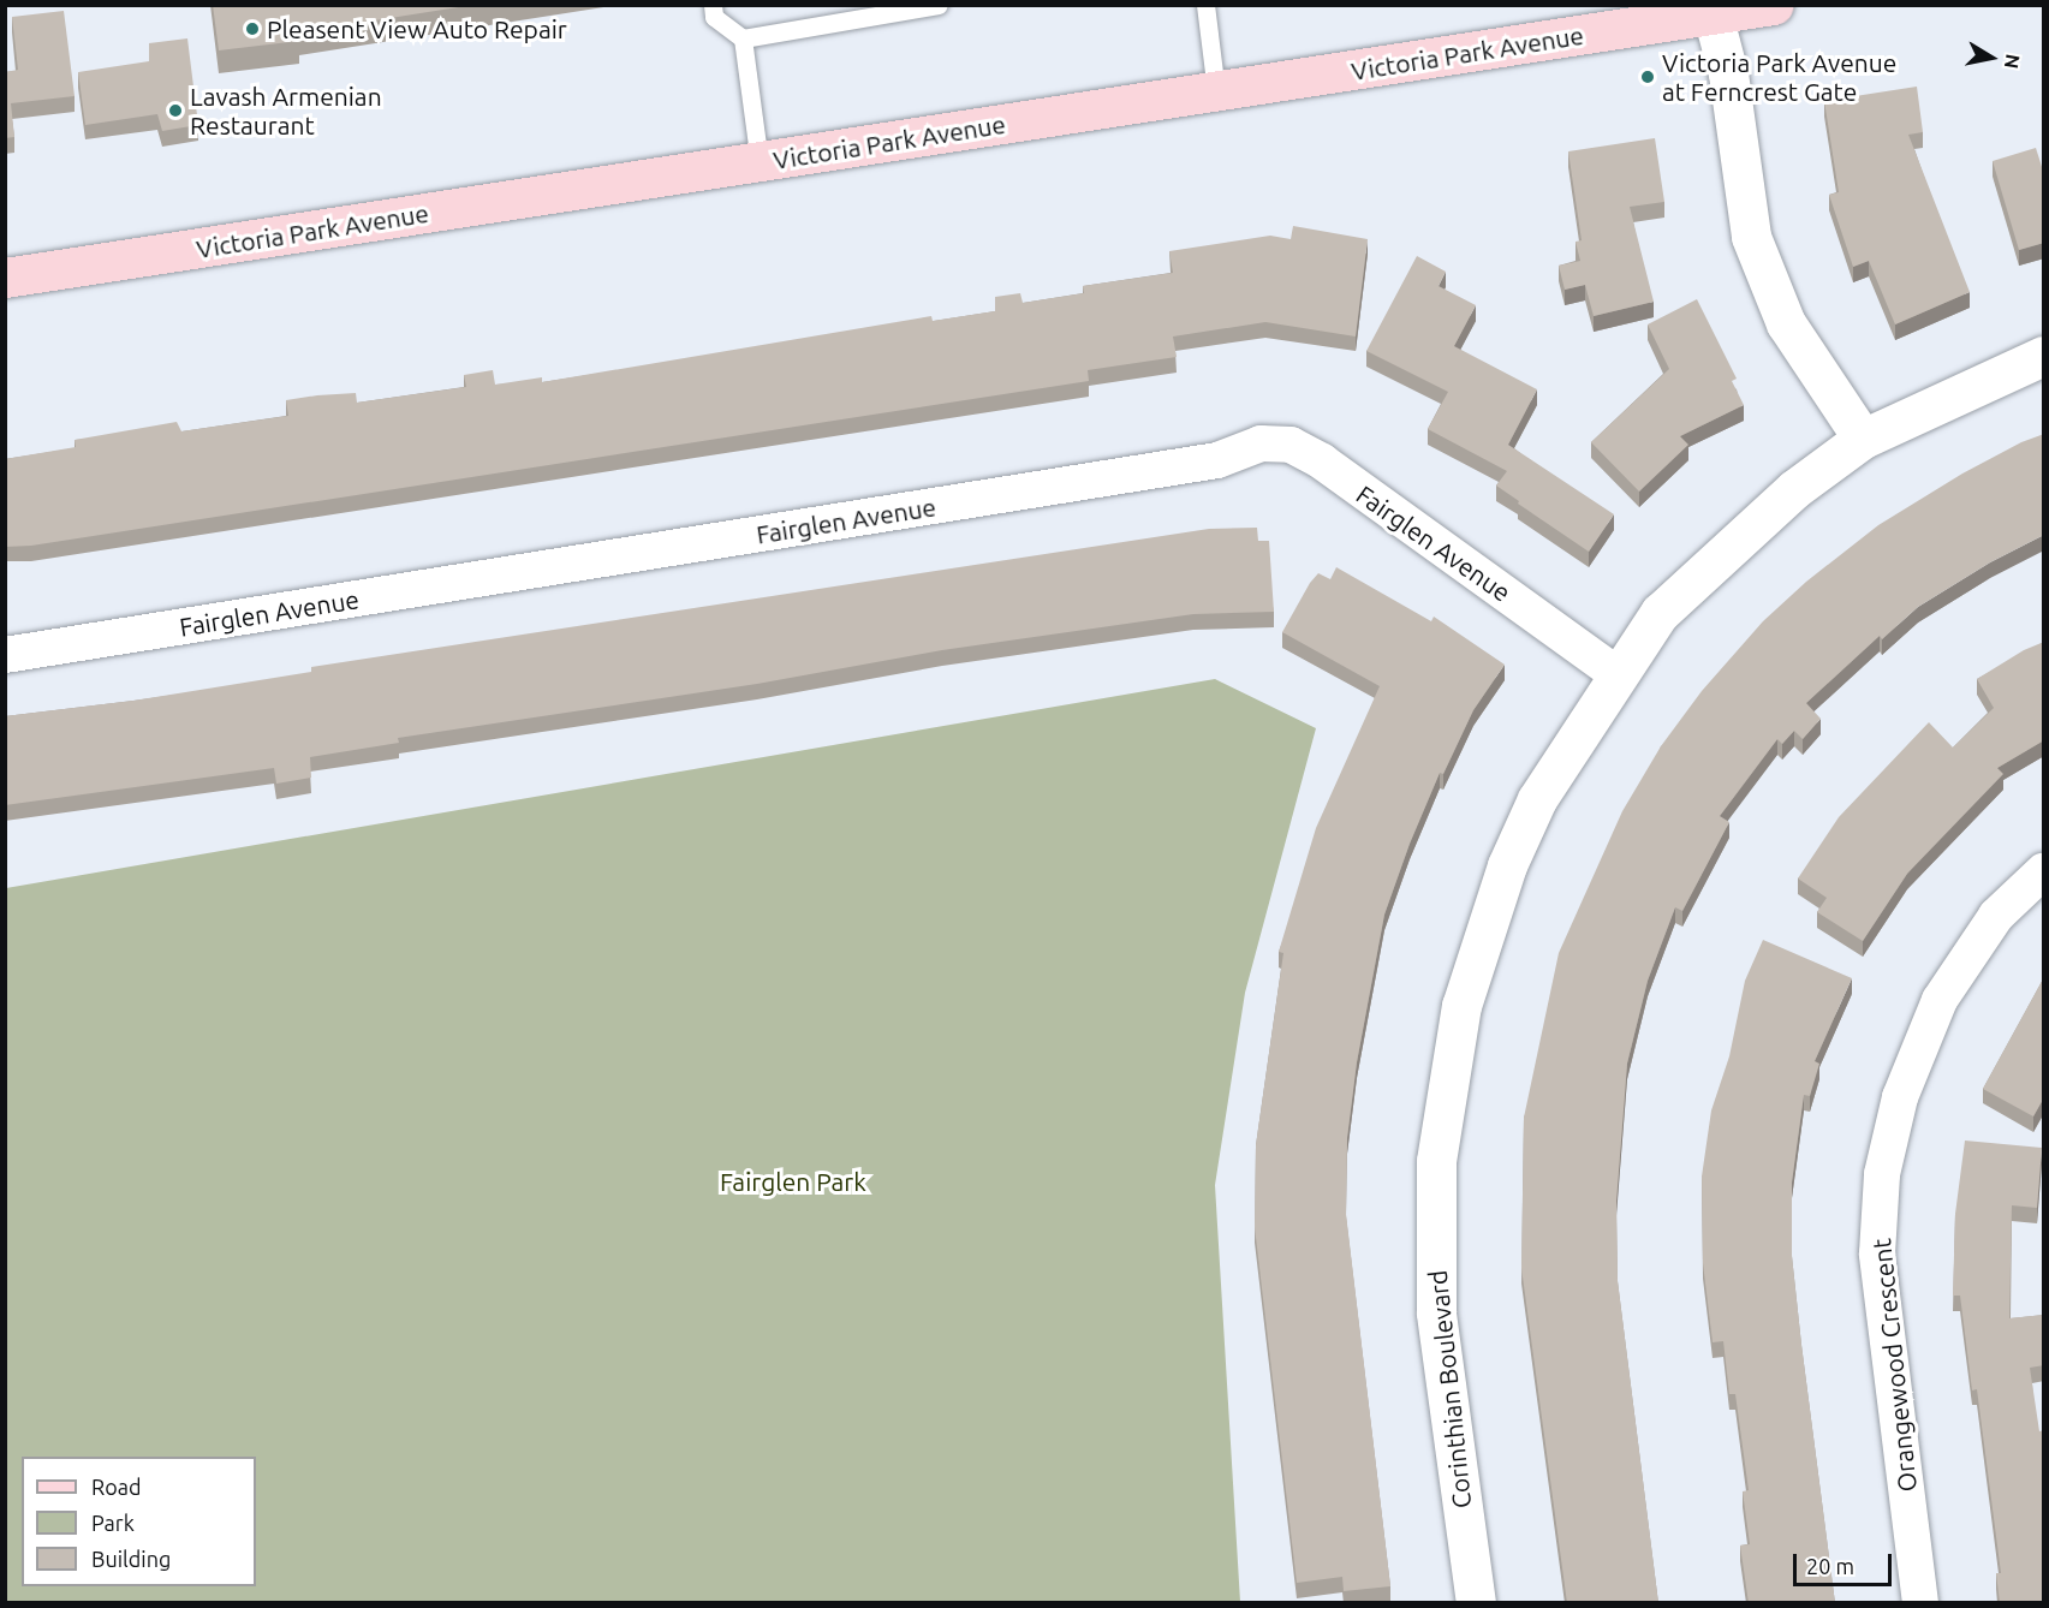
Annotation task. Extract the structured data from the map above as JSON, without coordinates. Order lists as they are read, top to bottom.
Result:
{
  "streets": {
    "main road": ["Victoria Park Avenue"],
    "street": ["Fairglen Avenue", "Orangewood Crescent", "Corinthian Boulevard"]
  },
  "crossings": [
    ["Fairglen Avenue", "Corinthian Boulevard"]
  ],
  "parks": ["Fairglen Park"],
  "places": ["Pleasent View Auto Repair", "Victoria Park Avenue at Ferncrest Gate", "Lavash Armenian Restaurant"],
  "legend": ["Road", "Park", "Building"],
  "scale_bar": "20 m",
  "north": "right"
}
